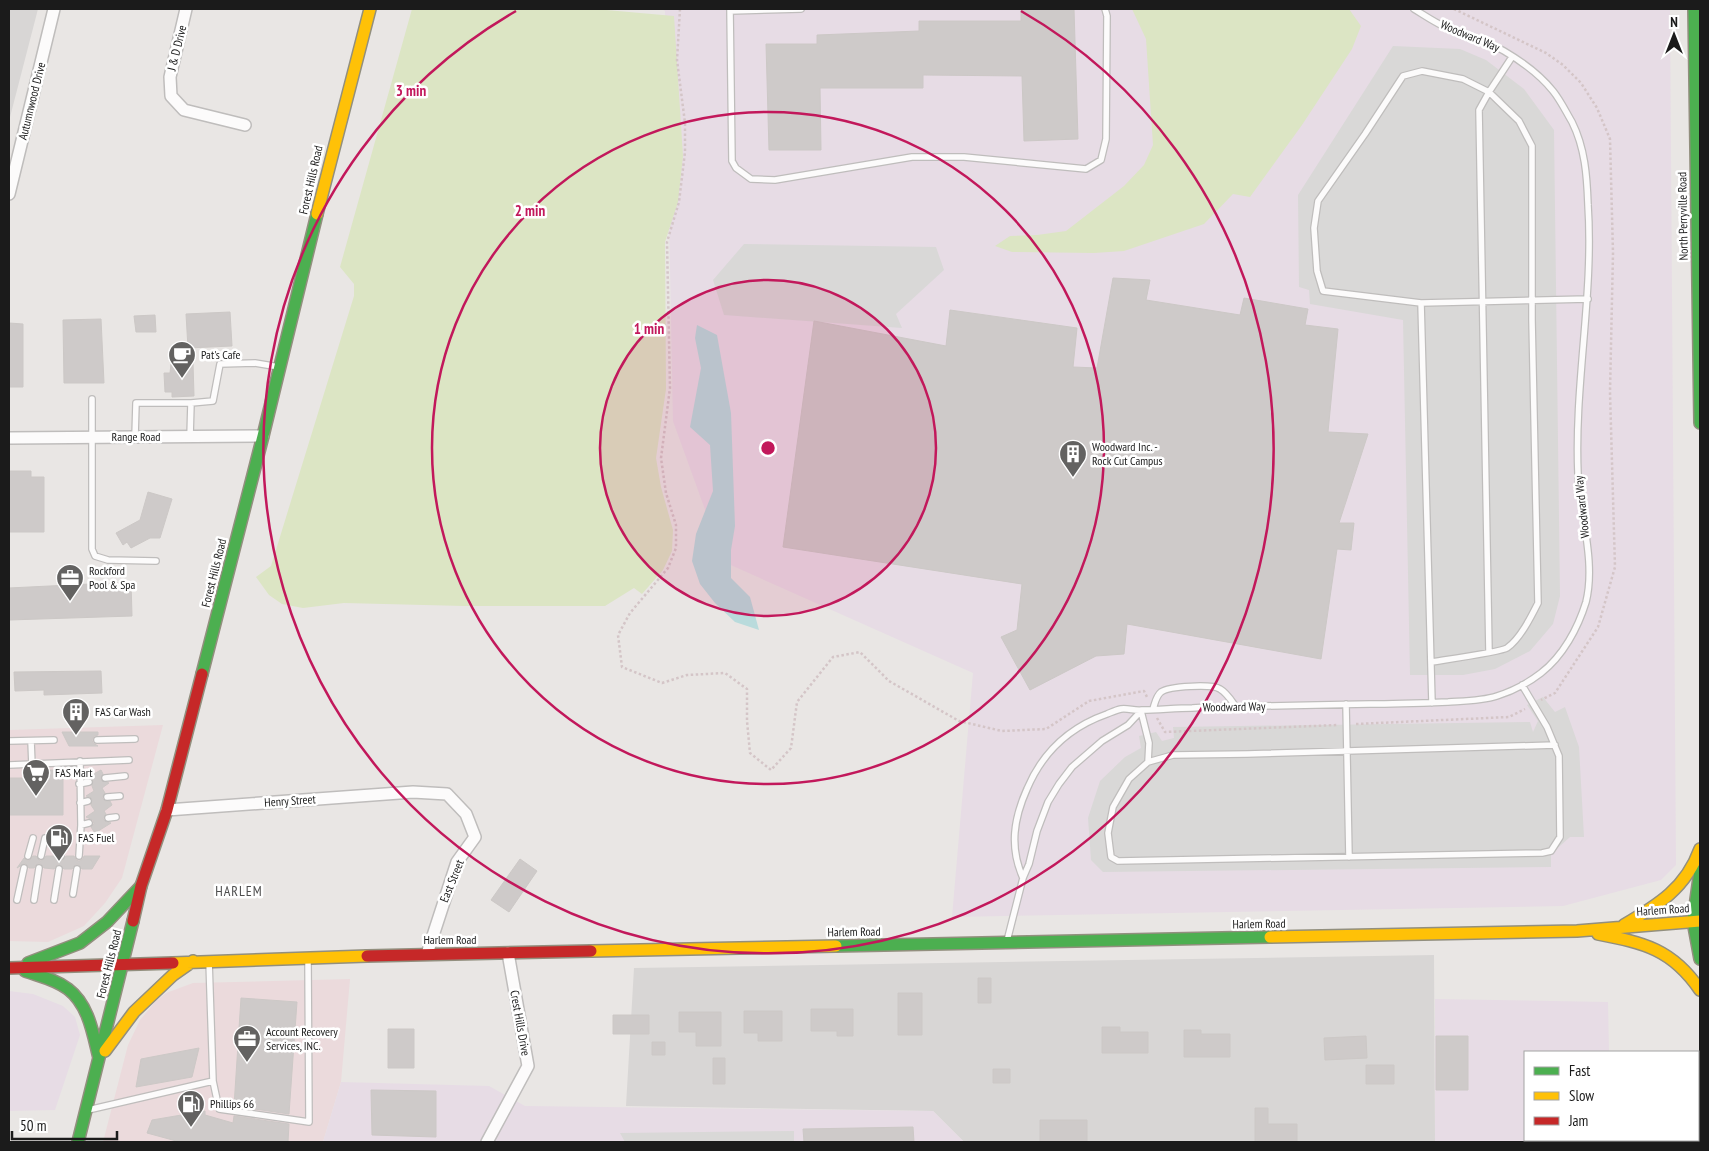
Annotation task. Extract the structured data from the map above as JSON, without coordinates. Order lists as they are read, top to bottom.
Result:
{
  "streets": {
    "main road": ["Forest Hills Road", "North Perryville Road", "Harlem Road"],
    "street": [
      "J & D Drive",
      "Autumnwood Drive",
      "Range Road",
      "Henry Street",
      "East Street",
      "Crest Hills Drive"
    ],
    "lane": ["Woodward Way"]
  },
  "crossings": [
    ["Forest Hills Road", "Range Road"],
    ["Forest Hills Road", "Henry Street"],
    ["Forest Hills Road", "Harlem Road"],
    ["Henry Street", "East Street"],
    ["East Street", "Harlem Road"],
    ["Harlem Road", "Crest Hills Drive"]
  ],
  "districts": ["HARLEM"],
  "places": {
    "cafe": ["Pat's Cafe"],
    "building": ["Woodward Inc. - Rock Cut Campus", "FAS Car Wash"],
    "office": ["Rockford Pool & Spa", "Account Recovery Services, INC."],
    "supermarket": ["FAS Mart"],
    "fuel station": ["FAS Fuel", "Phillips 66"]
  },
  "legend": ["Fast", "Slow", "Jam"],
  "scale_bar": "50 m",
  "north": "top",
  "rings": ["3 min", "2 min", "1 min"]
}
